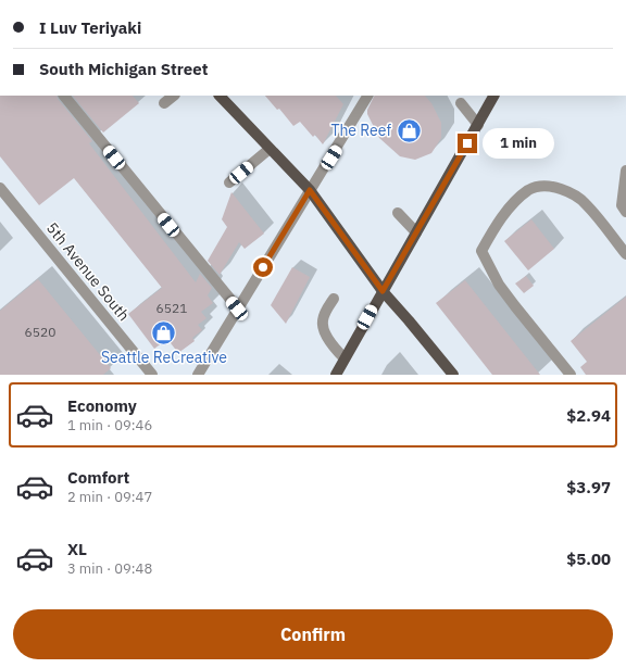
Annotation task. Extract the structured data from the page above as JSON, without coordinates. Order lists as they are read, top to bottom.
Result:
{
  "streets": {
    "street": ["5th Avenue South"]
  },
  "places": {
    "shop": ["The Reef", "Seattle ReCreative"]
  },
  "house_numbers": ["6521", "6520"],
  "page": {
    "banner": ["I Luv Teriyaki", "South Michigan Street"],
    "bubble": "1 min",
    "list": [
      {
        "name": "Economy",
        "note": "1 min · 09:46",
        "value": "$2.94"
      },
      {
        "name": "Comfort",
        "note": "2 min · 09:47",
        "value": "$3.97"
      },
      {
        "name": "XL",
        "note": "3 min · 09:48",
        "value": "$5.00"
      }
    ],
    "buttons": "Confirm"
  }
}
